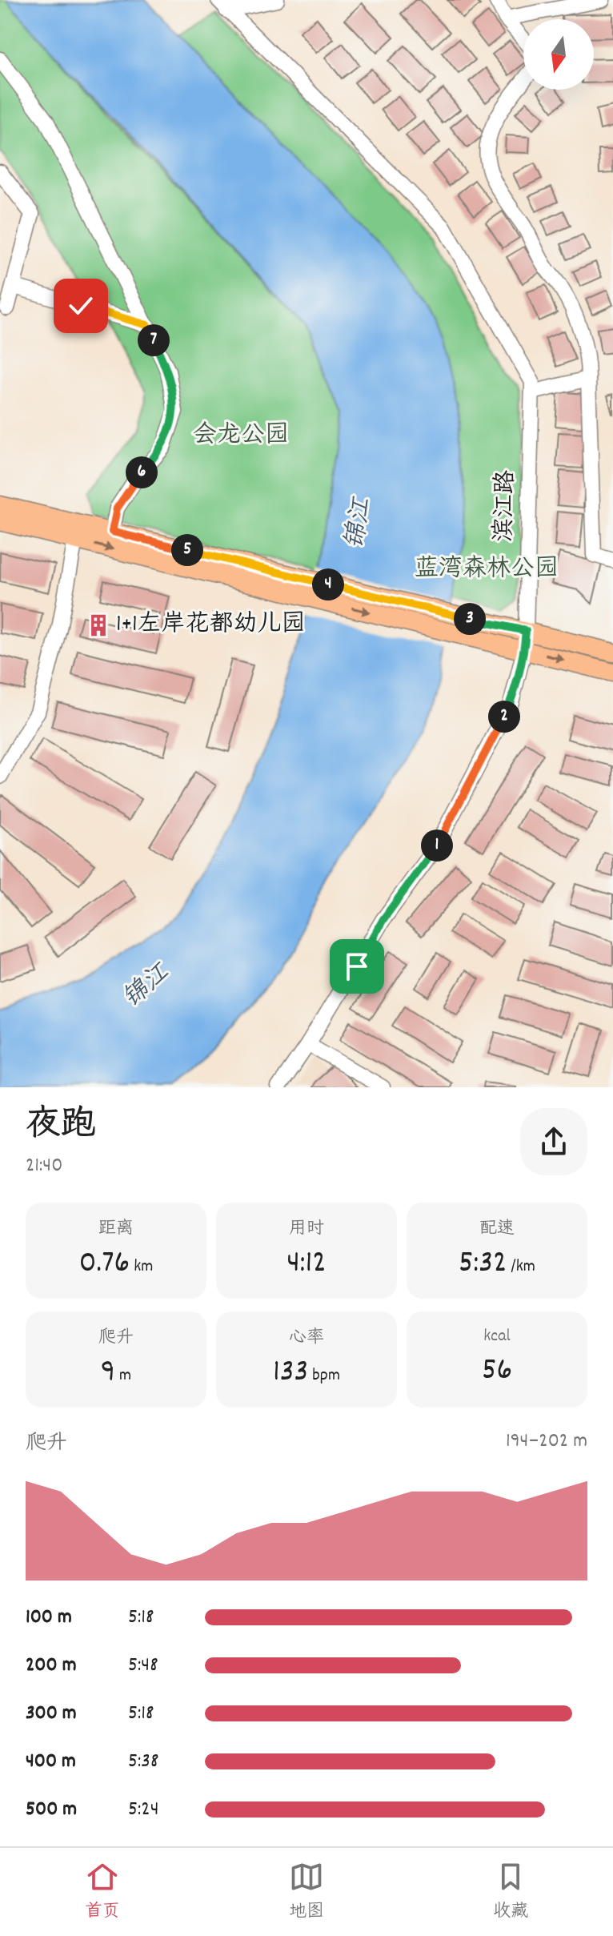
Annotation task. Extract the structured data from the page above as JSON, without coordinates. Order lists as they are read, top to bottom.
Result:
{
  "streets": {
    "street": ["滨江路"]
  },
  "water": ["锦江"],
  "parks": ["会龙公园", "蓝湾森林公园"],
  "places": {
    "building": ["1+1左岸花都幼儿园"]
  },
  "north": "bottom",
  "page": {
    "pins": [
      "7",
      "6",
      "5",
      "4",
      "3",
      "2",
      "1"
    ],
    "heading": ["夜跑", "21:40"],
    "stats": [
      ["距离", "0.76 km"],
      ["用时", "4:12"],
      ["配速", "5:32 /km"],
      ["爬升", "9 m"],
      ["心率", "133 bpm"],
      ["kcal", "56"]
    ],
    "chart": ["爬升", "194–202 m"],
    "list": [
      {
        "name": "100 m",
        "note": "5:18"
      },
      {
        "name": "200 m",
        "note": "5:48"
      },
      {
        "name": "300 m",
        "note": "5:18"
      },
      {
        "name": "400 m",
        "note": "5:38"
      },
      {
        "name": "500 m",
        "note": "5:24"
      }
    ],
    "tabs": ["首页", "地图", "收藏"]
  }
}
